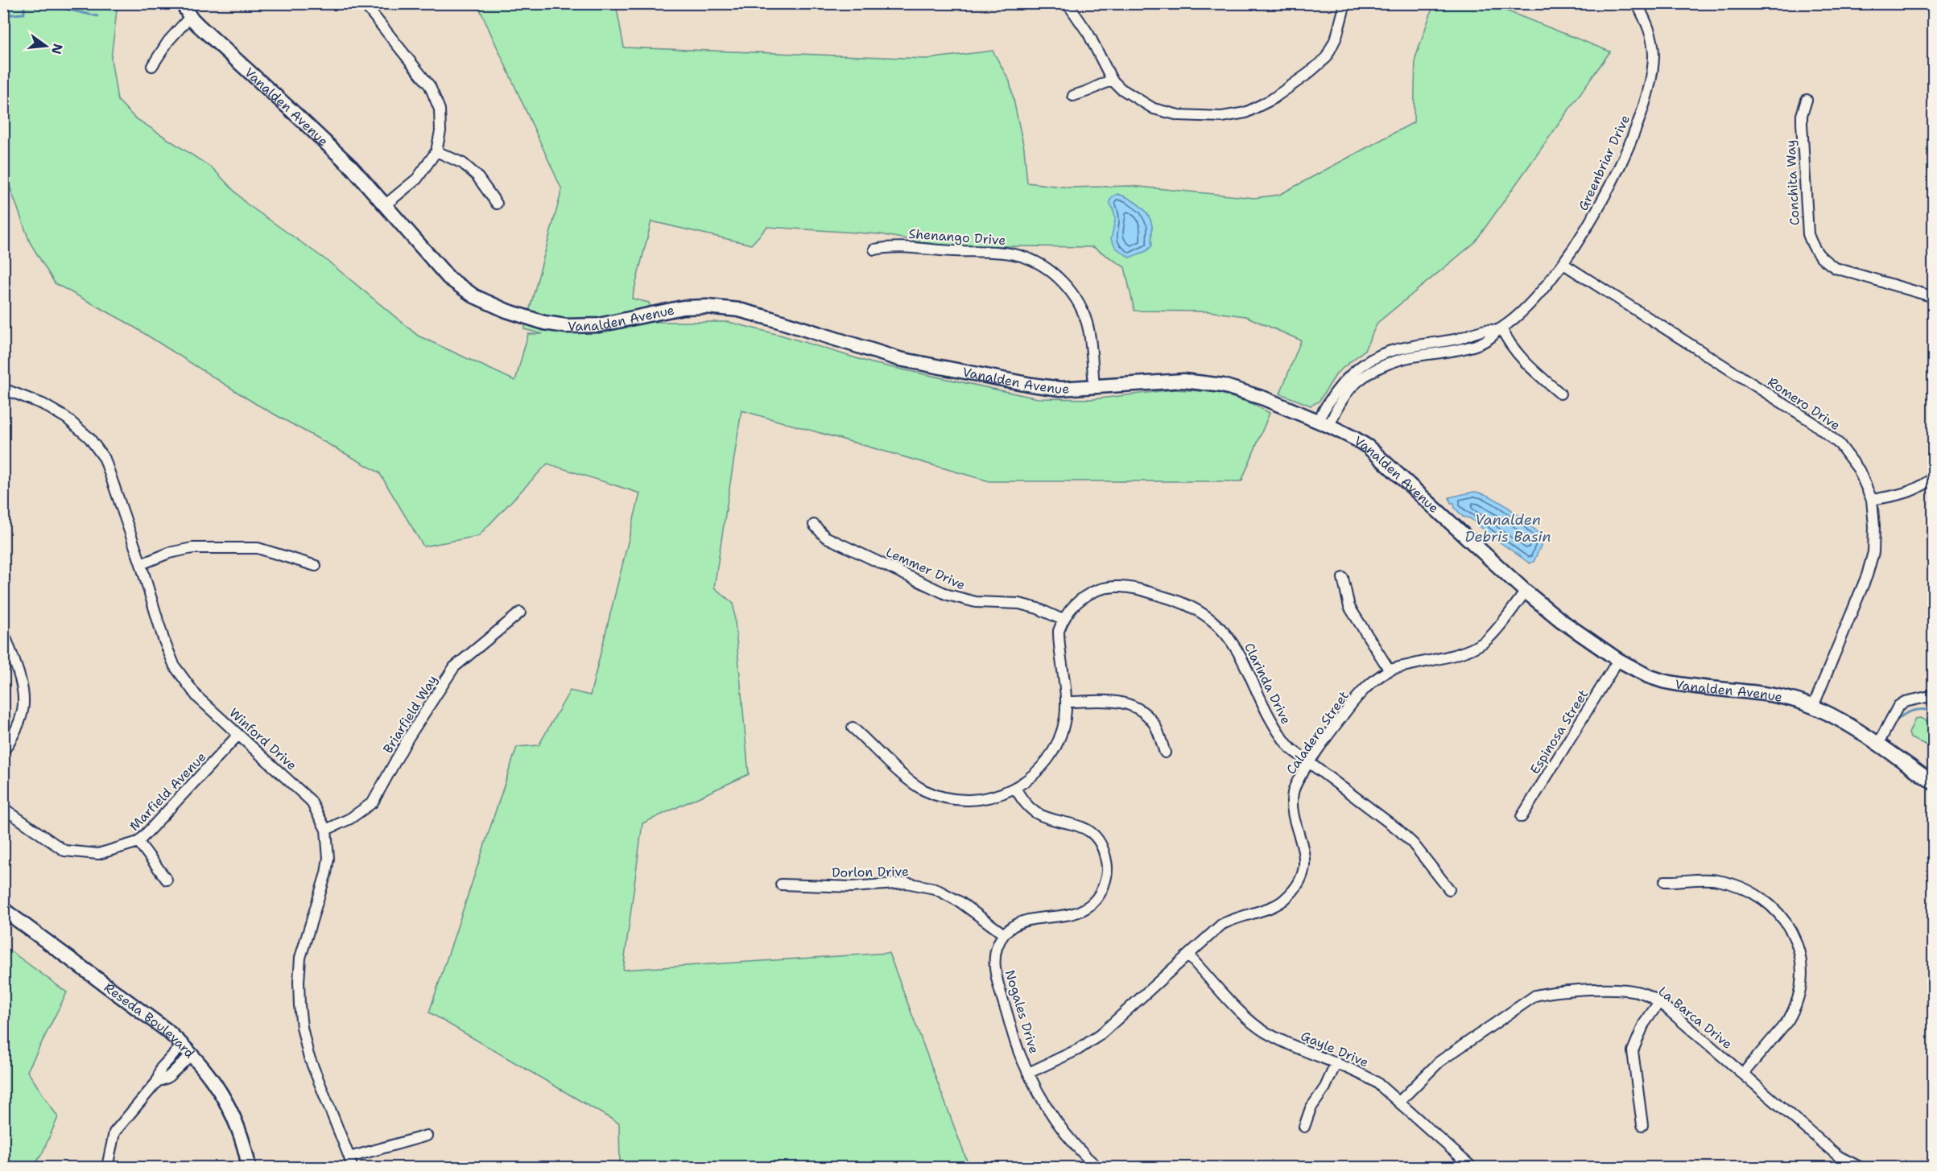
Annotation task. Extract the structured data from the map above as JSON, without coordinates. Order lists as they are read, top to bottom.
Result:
{
  "streets": {
    "main road": ["Vanalden Avenue", "Reseda Boulevard"],
    "street": [
      "Greenbriar Drive",
      "Conchita Way",
      "Shenango Drive",
      "Romero Drive",
      "Lemmer Drive",
      "Clarinda Drive",
      "Briarfield Way",
      "Espinosa Street",
      "Caladero Street",
      "Winford Drive",
      "Marfield Avenue",
      "Dorlon Drive",
      "Nogales Drive",
      "La Barca Drive",
      "Gayle Drive"
    ]
  },
  "crossings": [
    ["Vanalden Avenue", "Shenango Drive"],
    ["Vanalden Avenue", "Romero Drive"],
    ["Vanalden Avenue", "Espinosa Street"],
    ["Vanalden Avenue", "Caladero Street"],
    ["Greenbriar Drive", "Romero Drive"],
    ["Lemmer Drive", "Clarinda Drive"],
    ["Clarinda Drive", "Caladero Street"],
    ["Briarfield Way", "Winford Drive"],
    ["Caladero Street", "Nogales Drive"],
    ["Caladero Street", "Gayle Drive"],
    ["Winford Drive", "Marfield Avenue"],
    ["Dorlon Drive", "Nogales Drive"],
    ["La Barca Drive", "Gayle Drive"]
  ],
  "water": ["Vanalden Debris Basin"],
  "north": "right"
}
